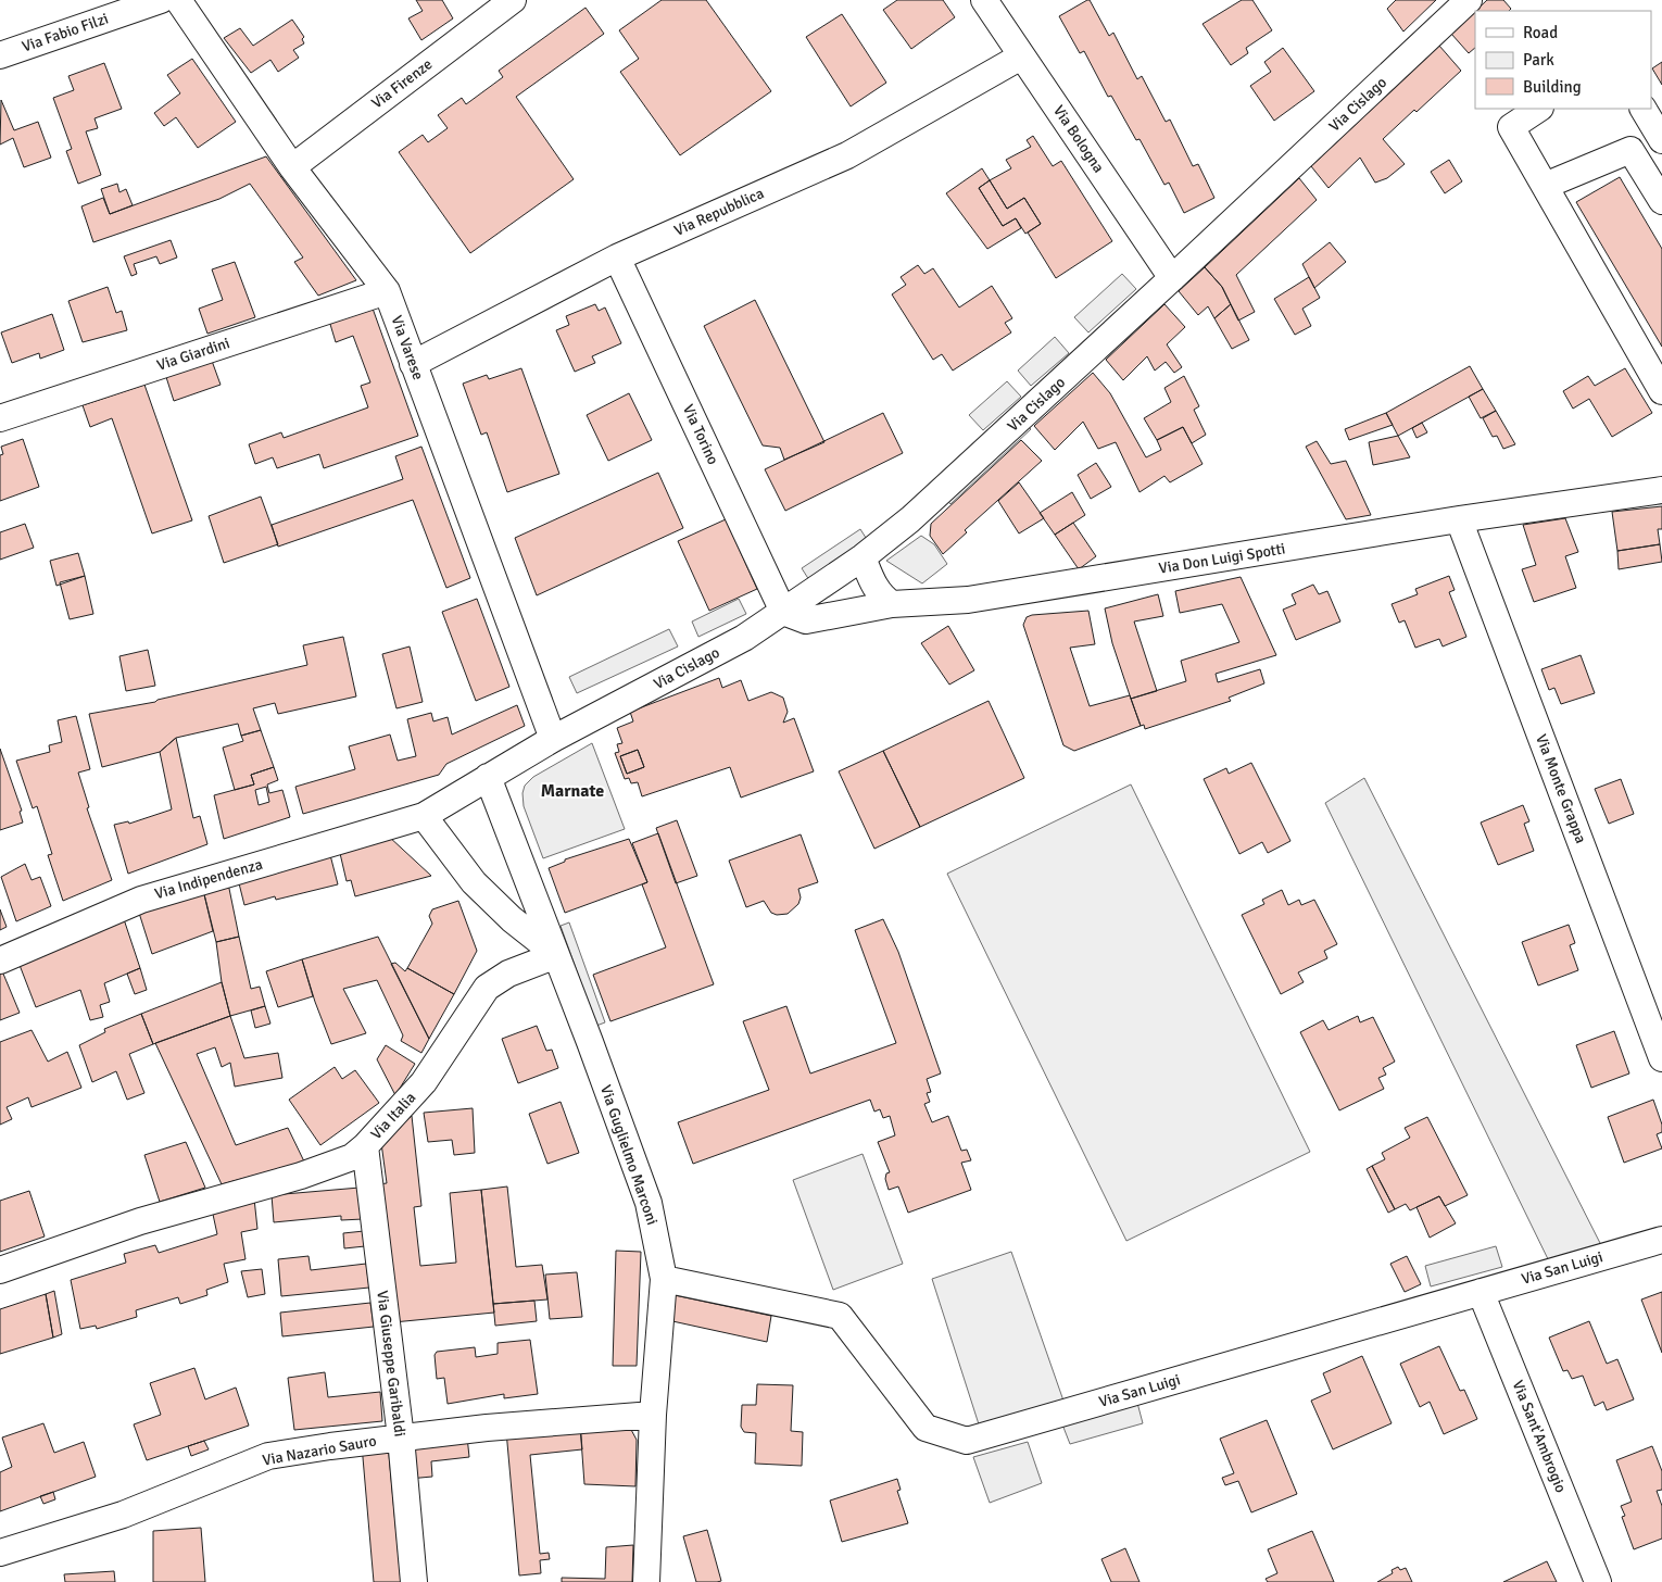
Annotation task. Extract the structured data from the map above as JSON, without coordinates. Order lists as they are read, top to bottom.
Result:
{
  "streets": {
    "street": [
      "Via Fabio Filzi",
      "Via Firenze",
      "Via Cislago",
      "Via Bologna",
      "Via Repubblica",
      "Via Varese",
      "Via Giardini",
      "Via Torino",
      "Via Don Luigi Spotti",
      "Via Monte Grappa",
      "Via Indipendenza",
      "Via Italia",
      "Via Guglielmo Marconi",
      "Via San Luigi",
      "Via Giuseppe Garibaldi",
      "Via Sant'Ambrogio",
      "Via Nazario Sauro"
    ]
  },
  "crossings": [
    ["Via Firenze", "Via Varese"],
    ["Via Cislago", "Via Bologna"],
    ["Via Cislago", "Via Varese"],
    ["Via Cislago", "Via Torino"],
    ["Via Cislago", "Via Don Luigi Spotti"],
    ["Via Cislago", "Via Indipendenza"],
    ["Via Cislago", "Via Guglielmo Marconi"],
    ["Via Bologna", "Via Repubblica"],
    ["Via Repubblica", "Via Varese"],
    ["Via Repubblica", "Via Torino"],
    ["Via Varese", "Via Giardini"],
    ["Via Torino", "Via Don Luigi Spotti"],
    ["Via Don Luigi Spotti", "Via Monte Grappa"],
    ["Via Indipendenza", "Via Guglielmo Marconi"],
    ["Via Italia", "Via Guglielmo Marconi"],
    ["Via Italia", "Via Giuseppe Garibaldi"],
    ["Via Guglielmo Marconi", "Via San Luigi"],
    ["Via Guglielmo Marconi", "Via Nazario Sauro"],
    ["Via San Luigi", "Via Sant'Ambrogio"],
    ["Via Giuseppe Garibaldi", "Via Nazario Sauro"]
  ],
  "districts": ["Marnate"],
  "legend": ["Road", "Park", "Building"]
}
